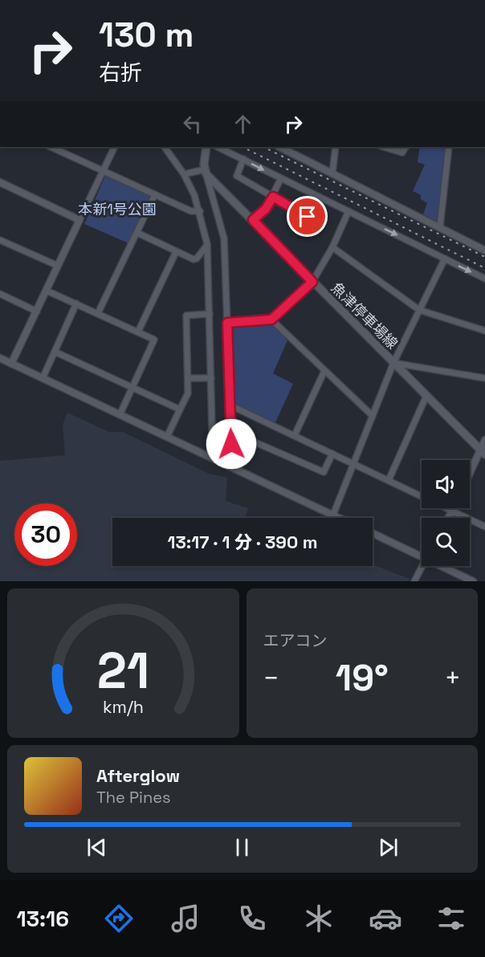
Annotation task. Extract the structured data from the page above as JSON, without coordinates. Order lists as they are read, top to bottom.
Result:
{
  "streets": {
    "main road": ["魚津停車場線"]
  },
  "parks": ["本新1号公園"],
  "page": {
    "turn": ["130 m", "右折"],
    "limit": "30",
    "trip": "13:17 · 1 分 · 390 m",
    "tile": "エアコン",
    "heat": ["−", "19°", "+"],
    "song": ["Afterglow", "The Pines"],
    "tabs": "13:16",
    "gauge": ["21", "km/h"]
  }
}
